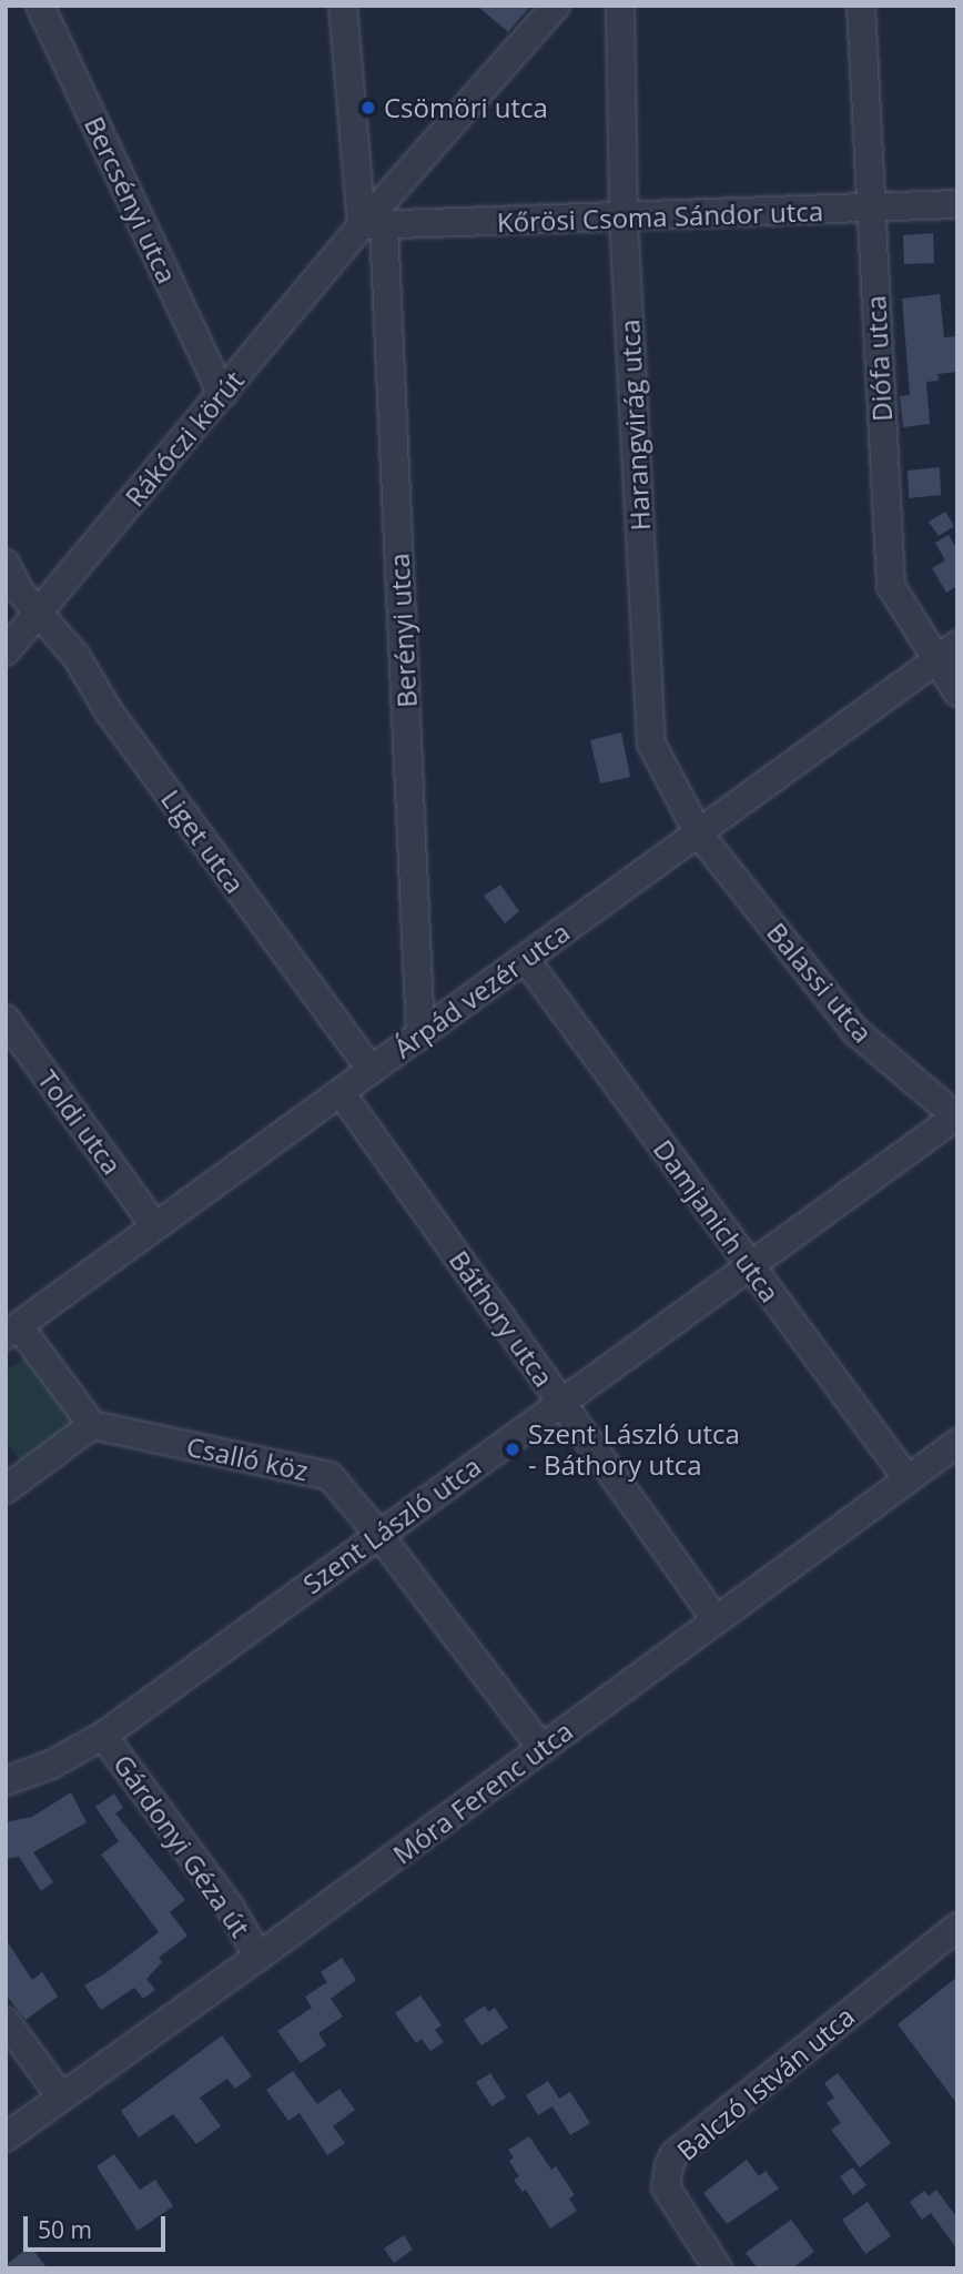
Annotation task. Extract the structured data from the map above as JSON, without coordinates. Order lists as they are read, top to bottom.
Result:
{
  "streets": {
    "street": [
      "Bercsényi utca",
      "Kőrösi Csoma Sándor utca",
      "Diófa utca",
      "Harangvirág utca",
      "Rákóczi körút",
      "Berényi utca",
      "Liget utca",
      "Balassi utca",
      "Árpád vezér utca",
      "Toldi utca",
      "Damjanich utca",
      "Báthory utca",
      "Csalló köz",
      "Szent László utca",
      "Móra Ferenc utca",
      "Gárdonyi Géza út",
      "Balczó István utca"
    ]
  },
  "crossings": [
    ["Bercsényi utca", "Rákóczi körút"],
    ["Kőrösi Csoma Sándor utca", "Diófa utca"],
    ["Kőrösi Csoma Sándor utca", "Harangvirág utca"],
    ["Kőrösi Csoma Sándor utca", "Rákóczi körút"],
    ["Kőrösi Csoma Sándor utca", "Berényi utca"],
    ["Diófa utca", "Árpád vezér utca"],
    ["Harangvirág utca", "Balassi utca"],
    ["Harangvirág utca", "Árpád vezér utca"],
    ["Rákóczi körút", "Berényi utca"],
    ["Rákóczi körút", "Liget utca"],
    ["Berényi utca", "Árpád vezér utca"],
    ["Liget utca", "Árpád vezér utca"],
    ["Balassi utca", "Árpád vezér utca"],
    ["Balassi utca", "Szent László utca"],
    ["Árpád vezér utca", "Toldi utca"],
    ["Árpád vezér utca", "Damjanich utca"],
    ["Árpád vezér utca", "Báthory utca"],
    ["Damjanich utca", "Szent László utca"],
    ["Damjanich utca", "Móra Ferenc utca"],
    ["Báthory utca", "Szent László utca"],
    ["Báthory utca", "Móra Ferenc utca"],
    ["Csalló köz", "Szent László utca"],
    ["Csalló köz", "Móra Ferenc utca"],
    ["Szent László utca", "Gárdonyi Géza út"],
    ["Móra Ferenc utca", "Gárdonyi Géza út"]
  ],
  "places": ["Csömöri utca", "Szent László utca - Báthory utca"],
  "scale_bar": "50 m"
}
